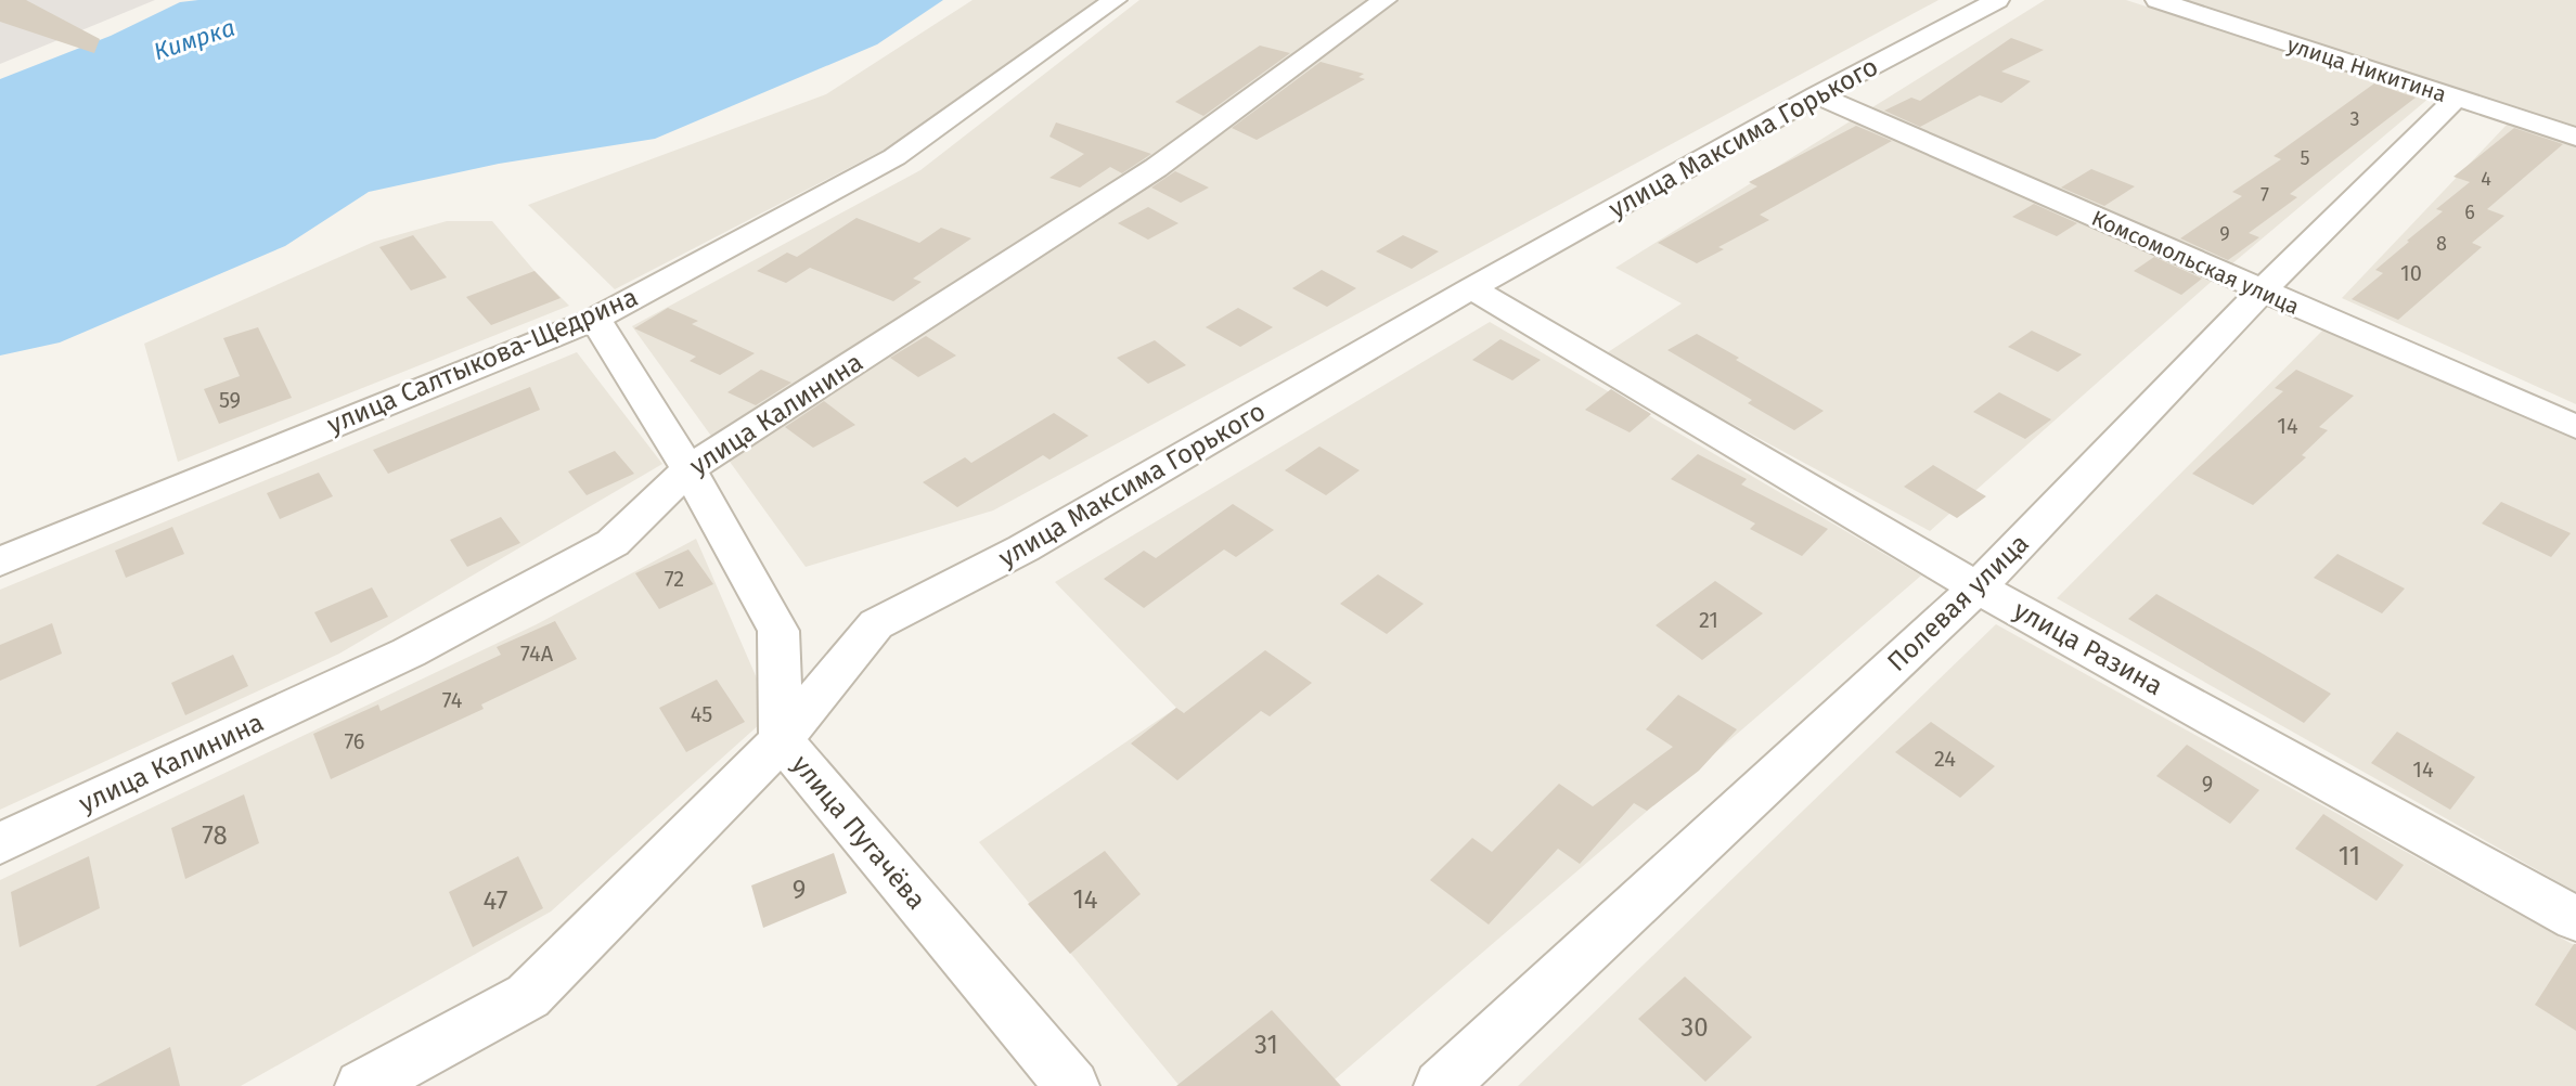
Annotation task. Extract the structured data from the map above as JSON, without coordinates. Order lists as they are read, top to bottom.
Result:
{
  "streets": {
    "street": [
      "улица Никитина",
      "улица Максима Горького",
      "Комсомольская улица",
      "улица Салтыкова-Щедрина",
      "улица Калинина",
      "Полевая улица",
      "улица Разина",
      "улица Пугачёва"
    ]
  },
  "crossings": [
    ["улица Никитина", "Полевая улица"],
    ["улица Максима Горького", "Комсомольская улица"],
    ["улица Максима Горького", "улица Разина"],
    ["улица Максима Горького", "улица Пугачёва"],
    ["Комсомольская улица", "Полевая улица"],
    ["улица Салтыкова-Щедрина", "улица Пугачёва"],
    ["улица Калинина", "улица Пугачёва"],
    ["Полевая улица", "улица Разина"]
  ],
  "water": ["Кимрка"],
  "house_numbers": [
    "3",
    "5",
    "4",
    "7",
    "6",
    "9",
    "8",
    "10",
    "59",
    "14",
    "72",
    "21",
    "74А",
    "74",
    "45",
    "76",
    "24",
    "14",
    "9",
    "78",
    "11",
    "9",
    "14",
    "47",
    "30",
    "31"
  ]
}
